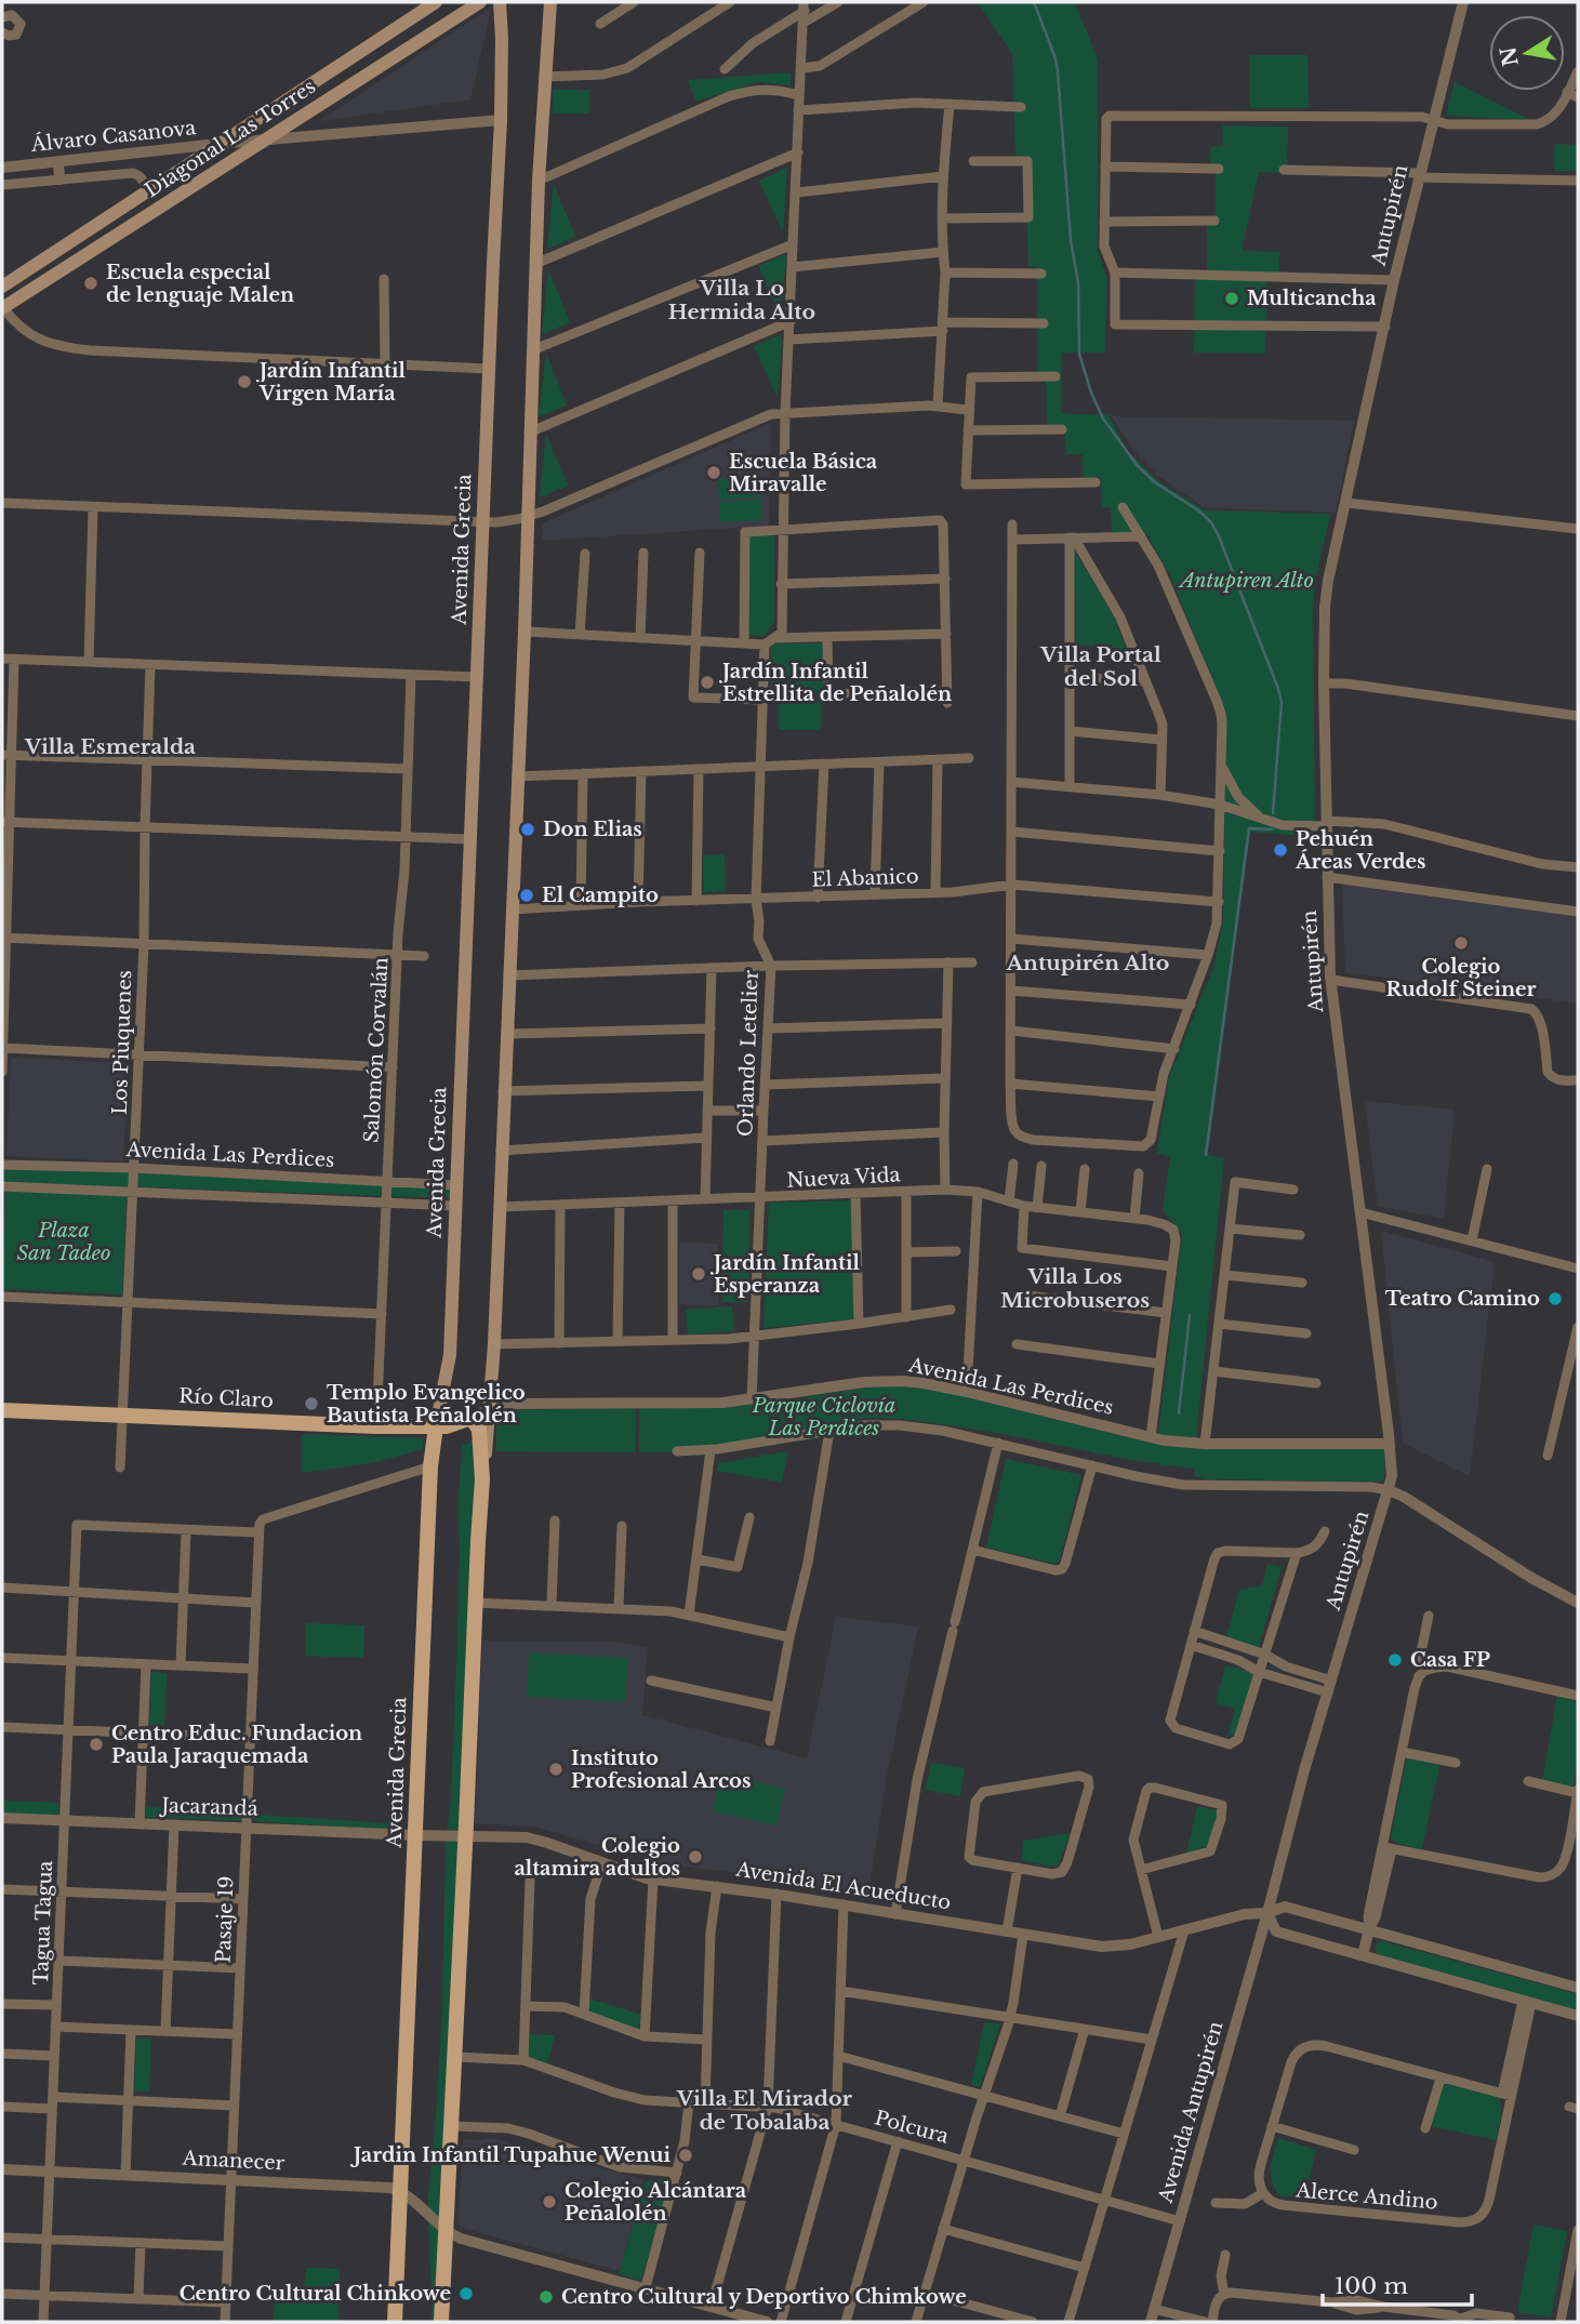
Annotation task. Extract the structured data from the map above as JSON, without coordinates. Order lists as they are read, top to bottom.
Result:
{
  "streets": {
    "main road": ["Diagonal Las Torres", "Avenida Grecia", "Río Claro"],
    "street": [
      "Álvaro Casanova",
      "Antupirén",
      "El Abanico",
      "Los Piuquenes",
      "Salomón Corvalán",
      "Orlando Letelier",
      "Avenida Las Perdices",
      "Nueva Vida",
      "Jacarandá",
      "Avenida El Acueducto",
      "Pasaje 19",
      "Tagua Tagua",
      "Avenida Antupirén",
      "Polcura",
      "Amanecer",
      "Alerce Andino"
    ]
  },
  "crossings": [
    ["Álvaro Casanova", "Diagonal Las Torres"],
    ["Álvaro Casanova", "Avenida Grecia"],
    ["Antupirén", "Avenida Las Perdices"],
    ["Antupirén", "Avenida El Acueducto"],
    ["Antupirén", "Avenida Antupirén"],
    ["Avenida Grecia", "Avenida Las Perdices"],
    ["Avenida Grecia", "Río Claro"],
    ["Avenida Grecia", "Jacarandá"],
    ["Avenida Grecia", "Avenida El Acueducto"],
    ["Avenida Grecia", "Pasaje 19"],
    ["Avenida Grecia", "Amanecer"],
    ["El Abanico", "Orlando Letelier"],
    ["Los Piuquenes", "Avenida Las Perdices"],
    ["Los Piuquenes", "Río Claro"],
    ["Salomón Corvalán", "Avenida Las Perdices"],
    ["Salomón Corvalán", "Río Claro"],
    ["Orlando Letelier", "Avenida Las Perdices"],
    ["Orlando Letelier", "Nueva Vida"],
    ["Avenida Las Perdices", "Río Claro"],
    ["Jacarandá", "Avenida El Acueducto"],
    ["Jacarandá", "Pasaje 19"],
    ["Jacarandá", "Tagua Tagua"],
    ["Avenida El Acueducto", "Avenida Antupirén"],
    ["Pasaje 19", "Amanecer"],
    ["Tagua Tagua", "Amanecer"],
    ["Avenida Antupirén", "Polcura"]
  ],
  "districts": [
    "Villa Lo Hermida Alto",
    "Villa Portal del Sol",
    "Villa Esmeralda",
    "Antupirén Alto",
    "Villa Los Microbuseros",
    "Villa El Mirador de Tobalaba"
  ],
  "parks": ["Antupiren Alto", "Plaza San Tadeo", "Parque Ciclovía Las Perdices"],
  "places": [
    "Escuela especial de lenguaje Malen",
    "Multicancha",
    "Jardín Infantil Virgen María",
    "Escuela Básica Miravalle",
    "Jardín Infantil Estrellita de Peñalolén",
    "Don Elias",
    "Pehuén Áreas Verdes",
    "El Campito",
    "Colegio Rudolf Steiner",
    "Jardín Infantil Esperanza",
    "Teatro Camino",
    "Templo Evangelico Bautista Peñalolén",
    "Casa FP",
    "Centro Educ. Fundacion Paula Jaraquemada",
    "Instituto Profesional Arcos",
    "Colegio altamira adultos",
    "Jardin Infantil Tupahue Wenui",
    "Colegio Alcántara Peñalolén",
    "Centro Cultural Chinkowe",
    "Centro Cultural y Deportivo Chimkowe"
  ],
  "scale_bar": "100 m",
  "north": "left"
}
